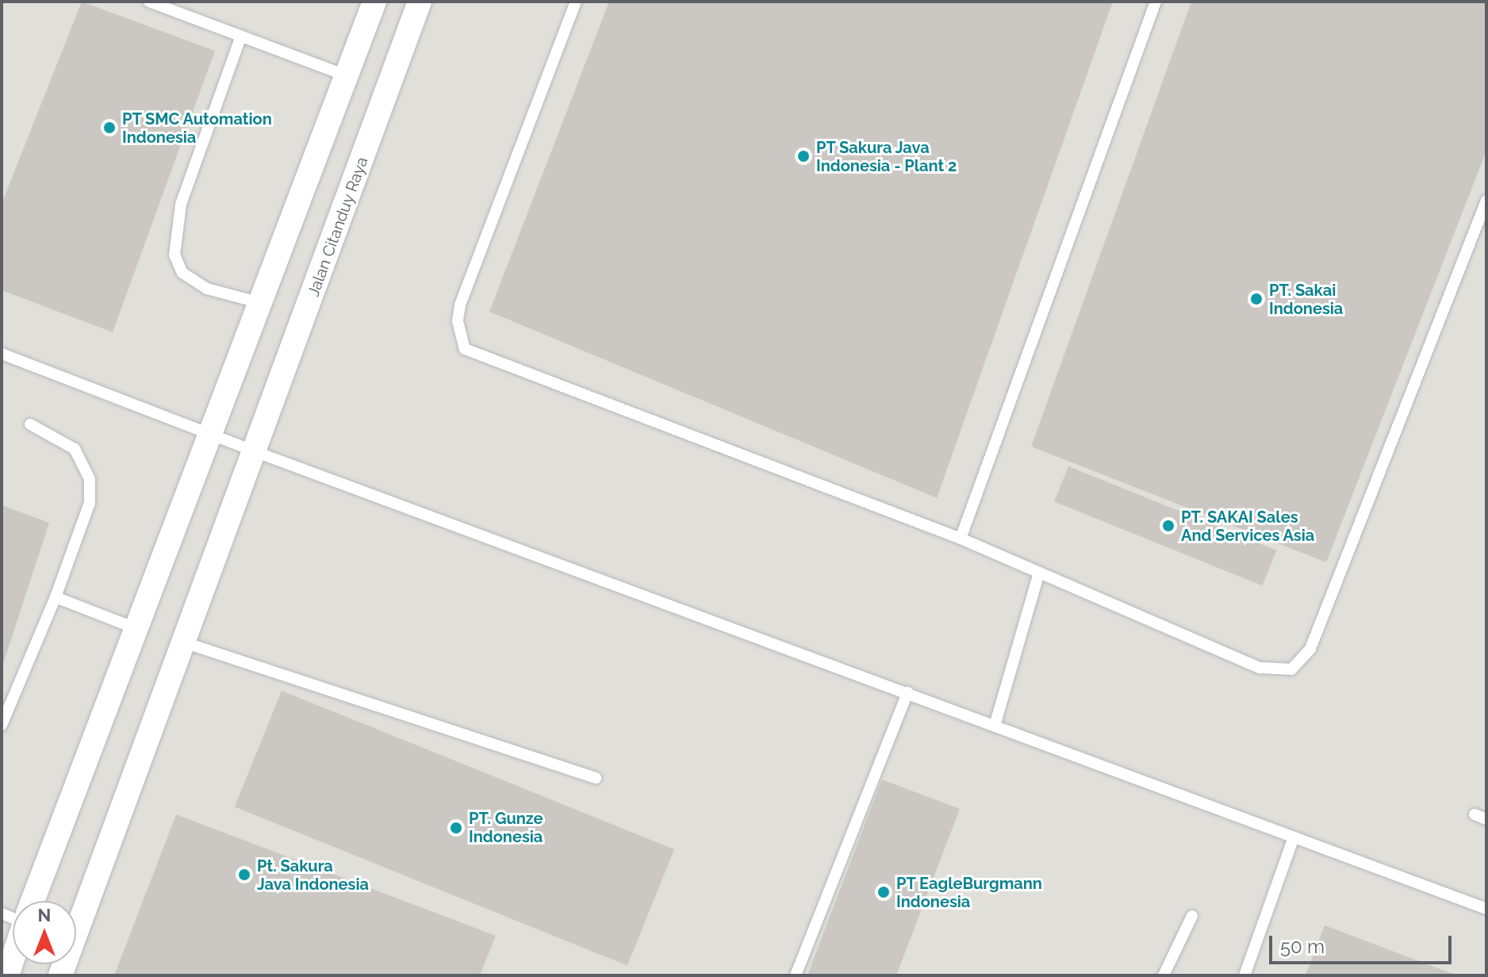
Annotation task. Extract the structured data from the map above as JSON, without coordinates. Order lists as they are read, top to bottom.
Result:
{
  "streets": {
    "street": ["Jalan Citanduy Raya"]
  },
  "places": [
    "PT SMC Automation Indonesia",
    "PT Sakura Java Indonesia - Plant 2",
    "PT. Sakai Indonesia",
    "PT. SAKAI Sales And Services Asia",
    "PT. Gunze Indonesia",
    "Pt. Sakura Java Indonesia",
    "PT EagleBurgmann Indonesia"
  ],
  "scale_bar": "50 m",
  "north": "top"
}
